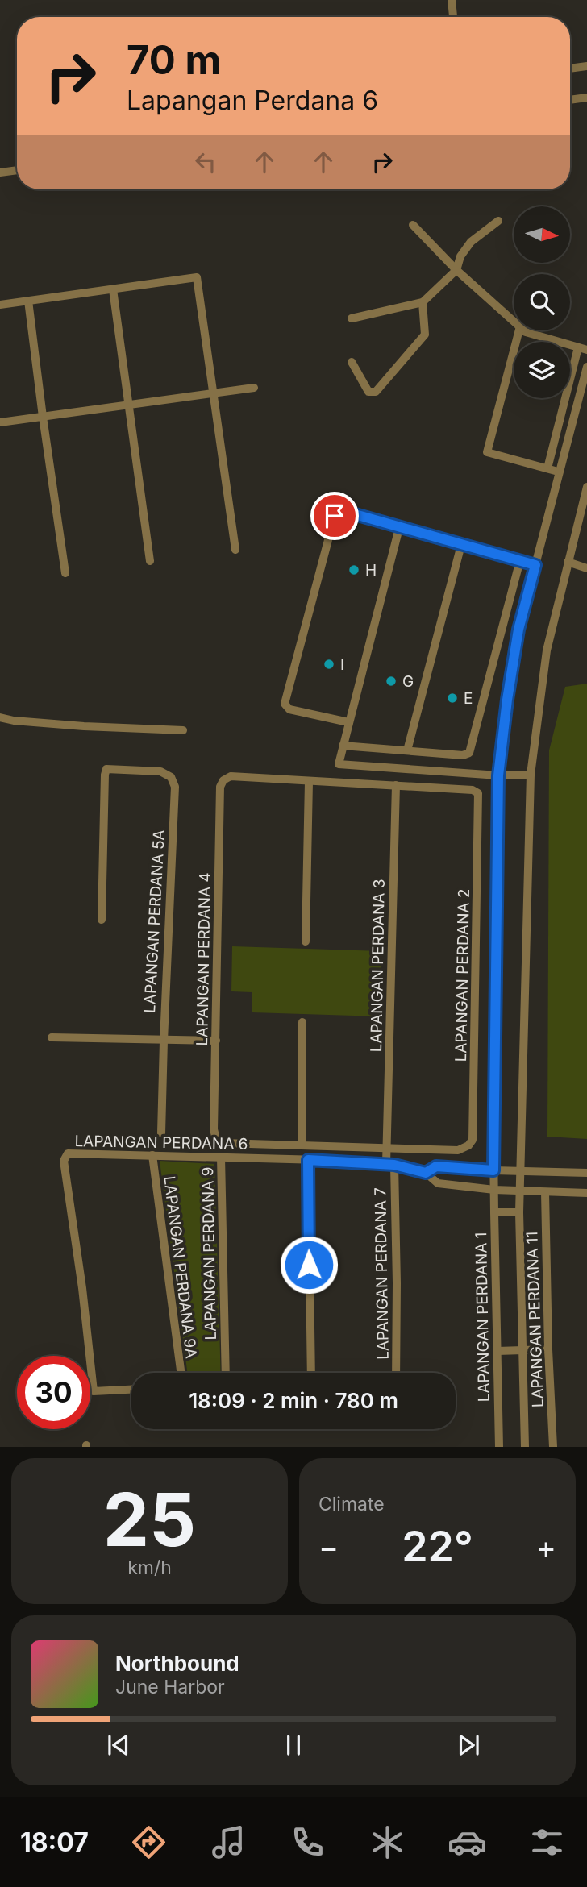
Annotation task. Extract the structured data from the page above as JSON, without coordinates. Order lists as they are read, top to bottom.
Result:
{
  "streets": {
    "street": [
      "LAPANGAN PERDANA 5A",
      "LAPANGAN PERDANA 4",
      "LAPANGAN PERDANA 3",
      "LAPANGAN PERDANA 2",
      "LAPANGAN PERDANA 6",
      "LAPANGAN PERDANA 9",
      "LAPANGAN PERDANA 9A",
      "LAPANGAN PERDANA 7",
      "LAPANGAN PERDANA 1",
      "LAPANGAN PERDANA 11"
    ]
  },
  "crossings": [
    ["LAPANGAN PERDANA 3", "LAPANGAN PERDANA 2"],
    ["LAPANGAN PERDANA 3", "LAPANGAN PERDANA 6"],
    ["LAPANGAN PERDANA 3", "LAPANGAN PERDANA 7"],
    ["LAPANGAN PERDANA 6", "LAPANGAN PERDANA 9"],
    ["LAPANGAN PERDANA 6", "LAPANGAN PERDANA 9A"],
    ["LAPANGAN PERDANA 6", "LAPANGAN PERDANA 7"],
    ["LAPANGAN PERDANA 6", "LAPANGAN PERDANA 11"]
  ],
  "places": [
    "H",
    "I",
    "G",
    "E"
  ],
  "north": "right",
  "page": {
    "turn": ["70 m", "Lapangan Perdana 6"],
    "limit": "30",
    "trip": "18:09 · 2 min · 780 m",
    "tile": [
      ["25", "km/h"],
      "Climate"
    ],
    "heat": ["−", "22°", "+"],
    "song": ["Northbound", "June Harbor"],
    "tabs": "18:07"
  }
}
